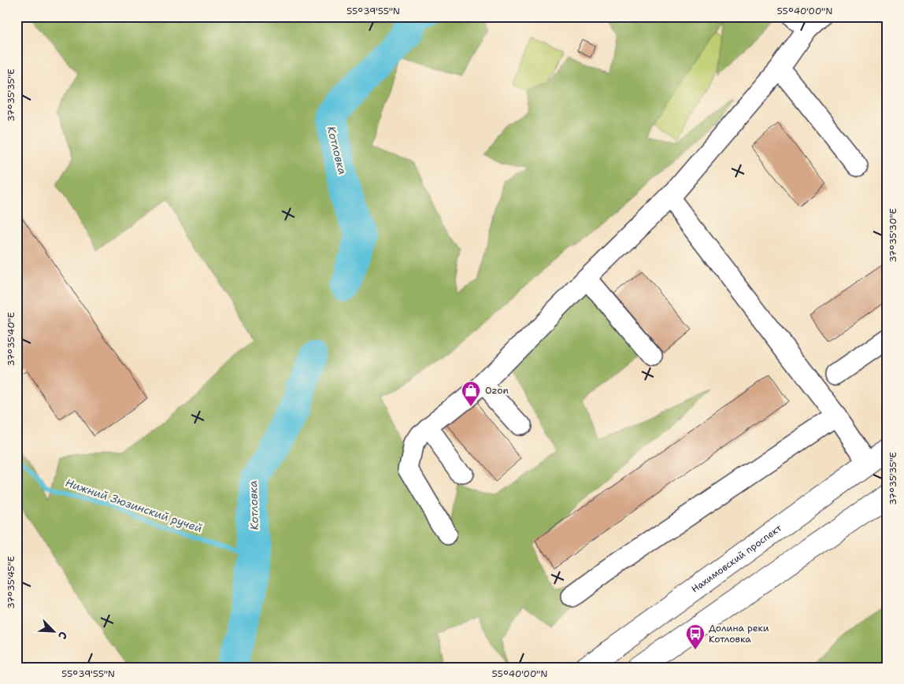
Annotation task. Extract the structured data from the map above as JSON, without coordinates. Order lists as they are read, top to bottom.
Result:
{
  "streets": {
    "main road": ["Нахимовский проспект"]
  },
  "water": ["Котловка", "Нижний Зюзинский ручей"],
  "places": {
    "shop": ["Ozon"],
    "bus stop": ["Долина реки Котловка"]
  },
  "north": "bottom right",
  "coordinates": [
    "55°39'55\"N",
    "55°40'00\"N",
    "37°35'35\"E",
    "37°35'30\"E",
    "37°35'40\"E",
    "37°35'45\"E"
  ]
}
